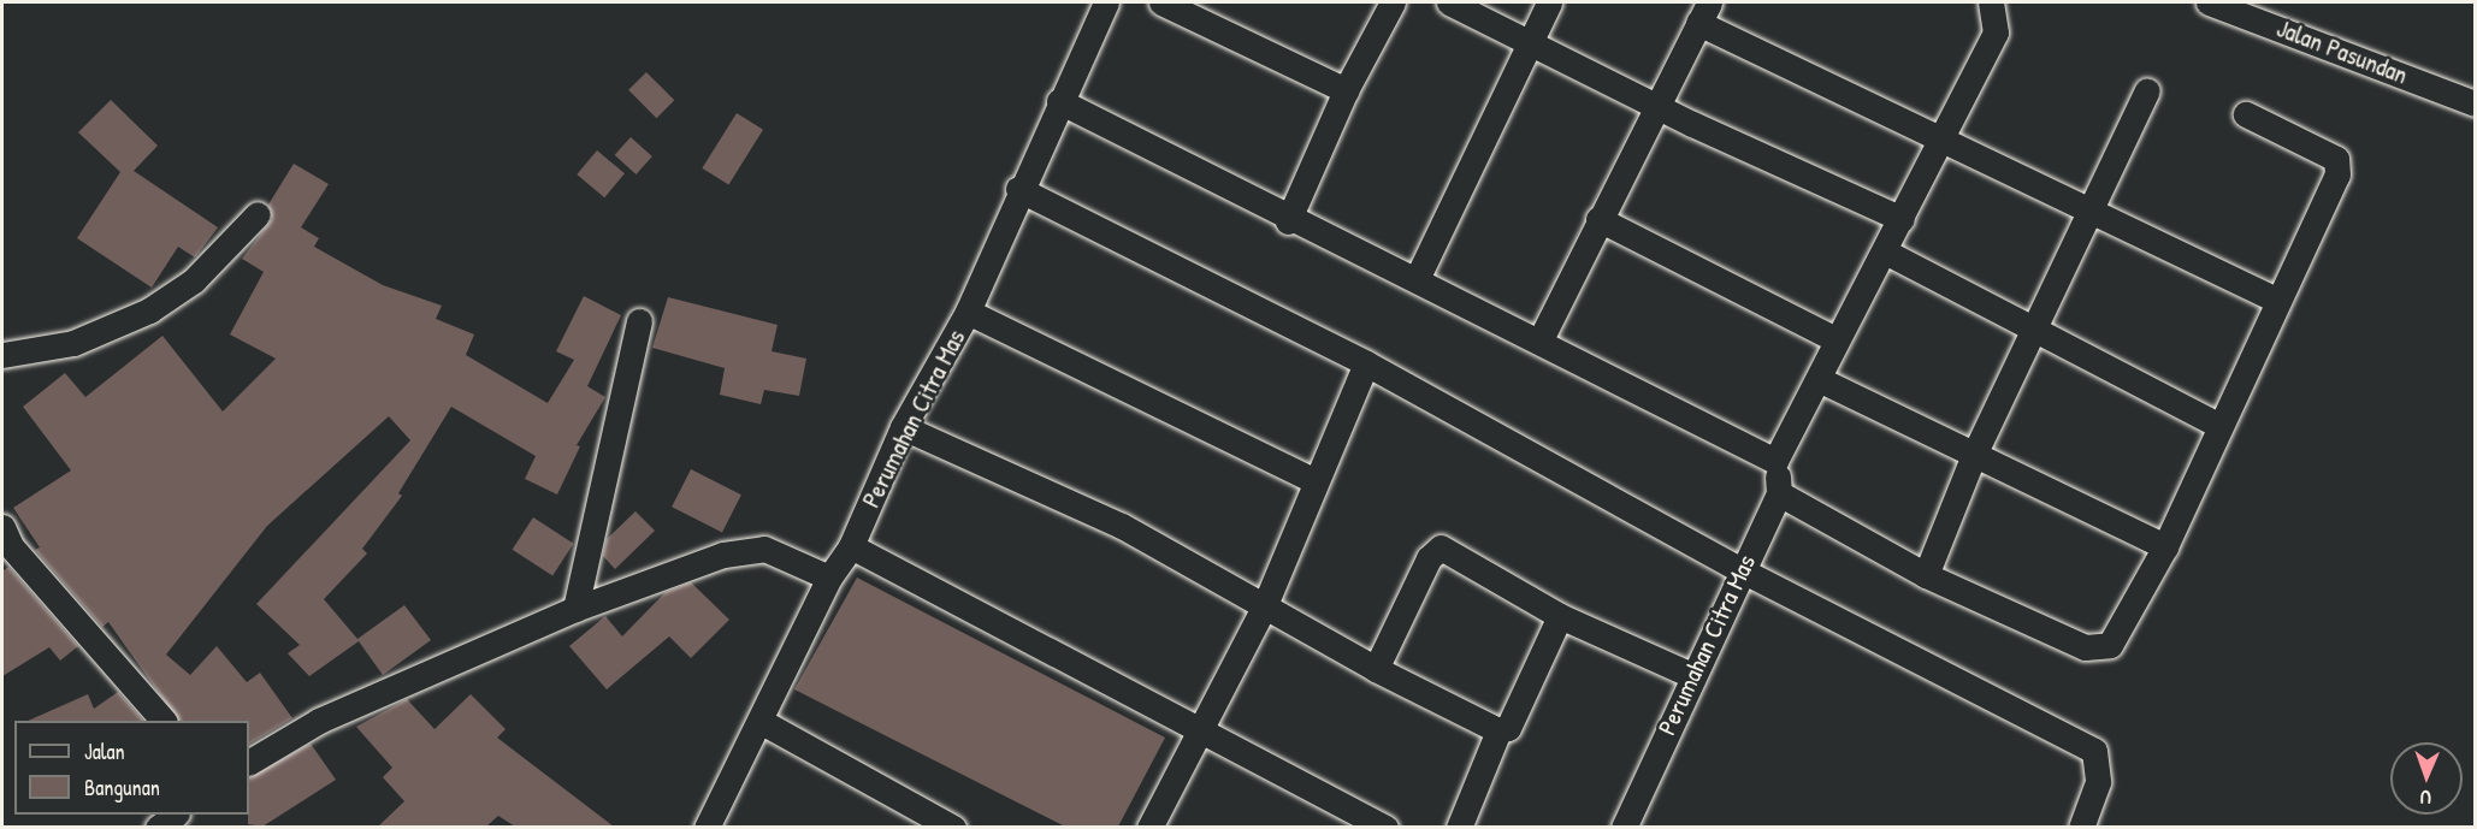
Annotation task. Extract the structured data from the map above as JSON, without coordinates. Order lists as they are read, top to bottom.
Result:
{
  "streets": {
    "street": ["Jalan Pasundan", "Perumahan Citra Mas"]
  },
  "legend": ["Jalan", "Bangunan"],
  "north": "bottom"
}
